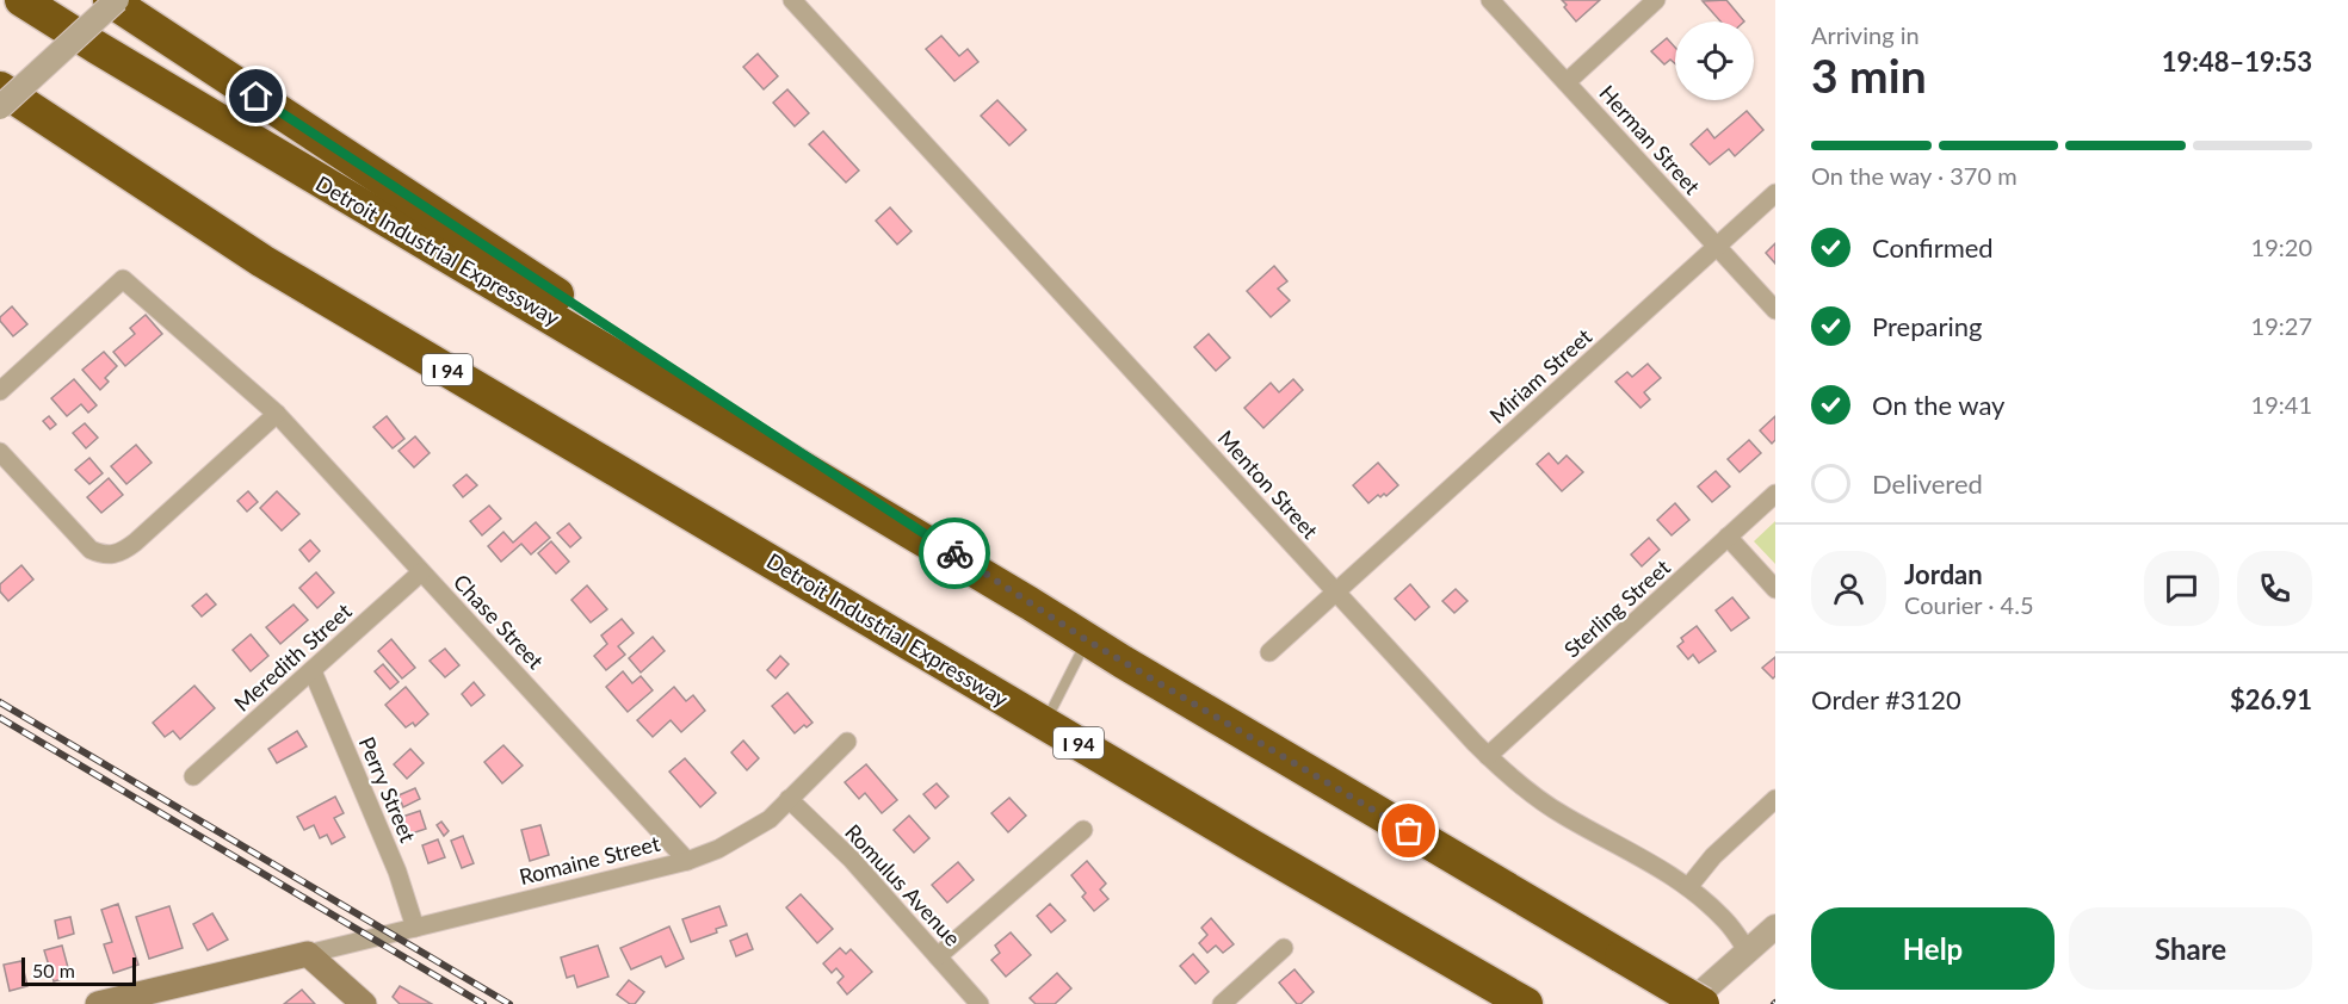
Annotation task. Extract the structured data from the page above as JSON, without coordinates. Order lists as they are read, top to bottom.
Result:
{
  "streets": {
    "highway": ["Detroit Industrial Expressway", "I 94"],
    "street": [
      "Herman Street",
      "Miriam Street",
      "Menton Street",
      "Sterling Street",
      "Chase Street",
      "Meredith Street",
      "Perry Street",
      "Romaine Street",
      "Romulus Avenue"
    ]
  },
  "crossings": [
    ["Herman Street", "Miriam Street"],
    ["Miriam Street", "Menton Street"],
    ["Menton Street", "Sterling Street"],
    ["Chase Street", "Meredith Street"],
    ["Chase Street", "Romaine Street"],
    ["Meredith Street", "Perry Street"],
    ["Perry Street", "Romaine Street"],
    ["Romaine Street", "Romulus Avenue"]
  ],
  "scale_bar": "50 m",
  "page": {
    "heading": ["3 min", "Arriving in", "19:48–19:53"],
    "panel": [
      "Jordan",
      "Courier · 4.5",
      "Order #3120",
      "$26.91"
    ],
    "bar": "On the way · 370 m",
    "list": [
      ["Confirmed", "19:20"],
      ["Preparing", "19:27"],
      ["On the way", "19:41"],
      "Delivered"
    ],
    "buttons": ["Help", "Share"],
    "scale": "50 m"
  }
}
